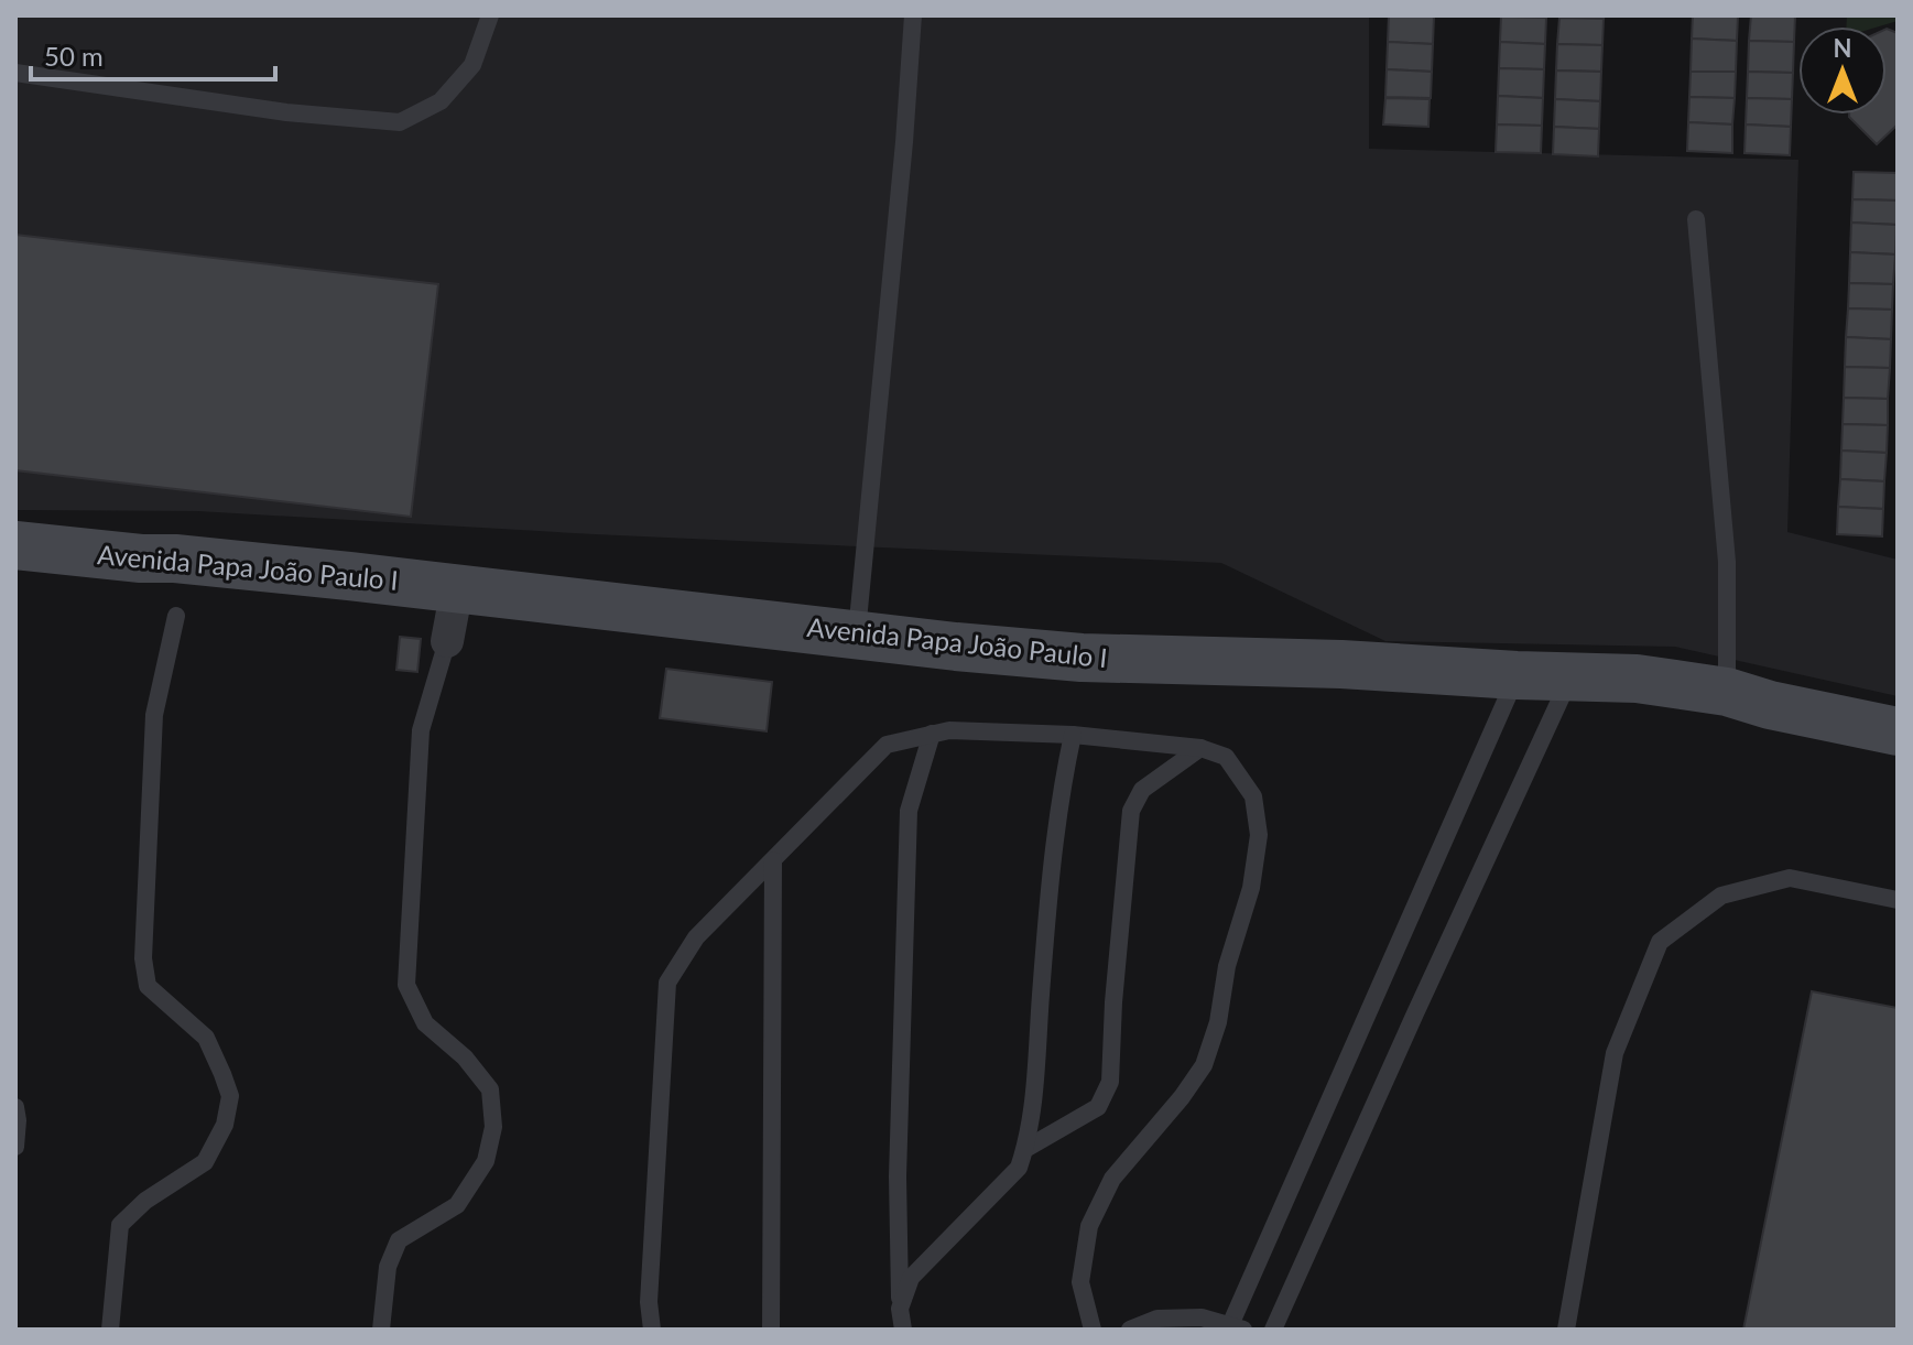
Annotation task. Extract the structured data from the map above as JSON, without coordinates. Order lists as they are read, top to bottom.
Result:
{
  "streets": {
    "main road": ["Avenida Papa João Paulo I"]
  },
  "scale_bar": "50 m",
  "north": "top"
}
